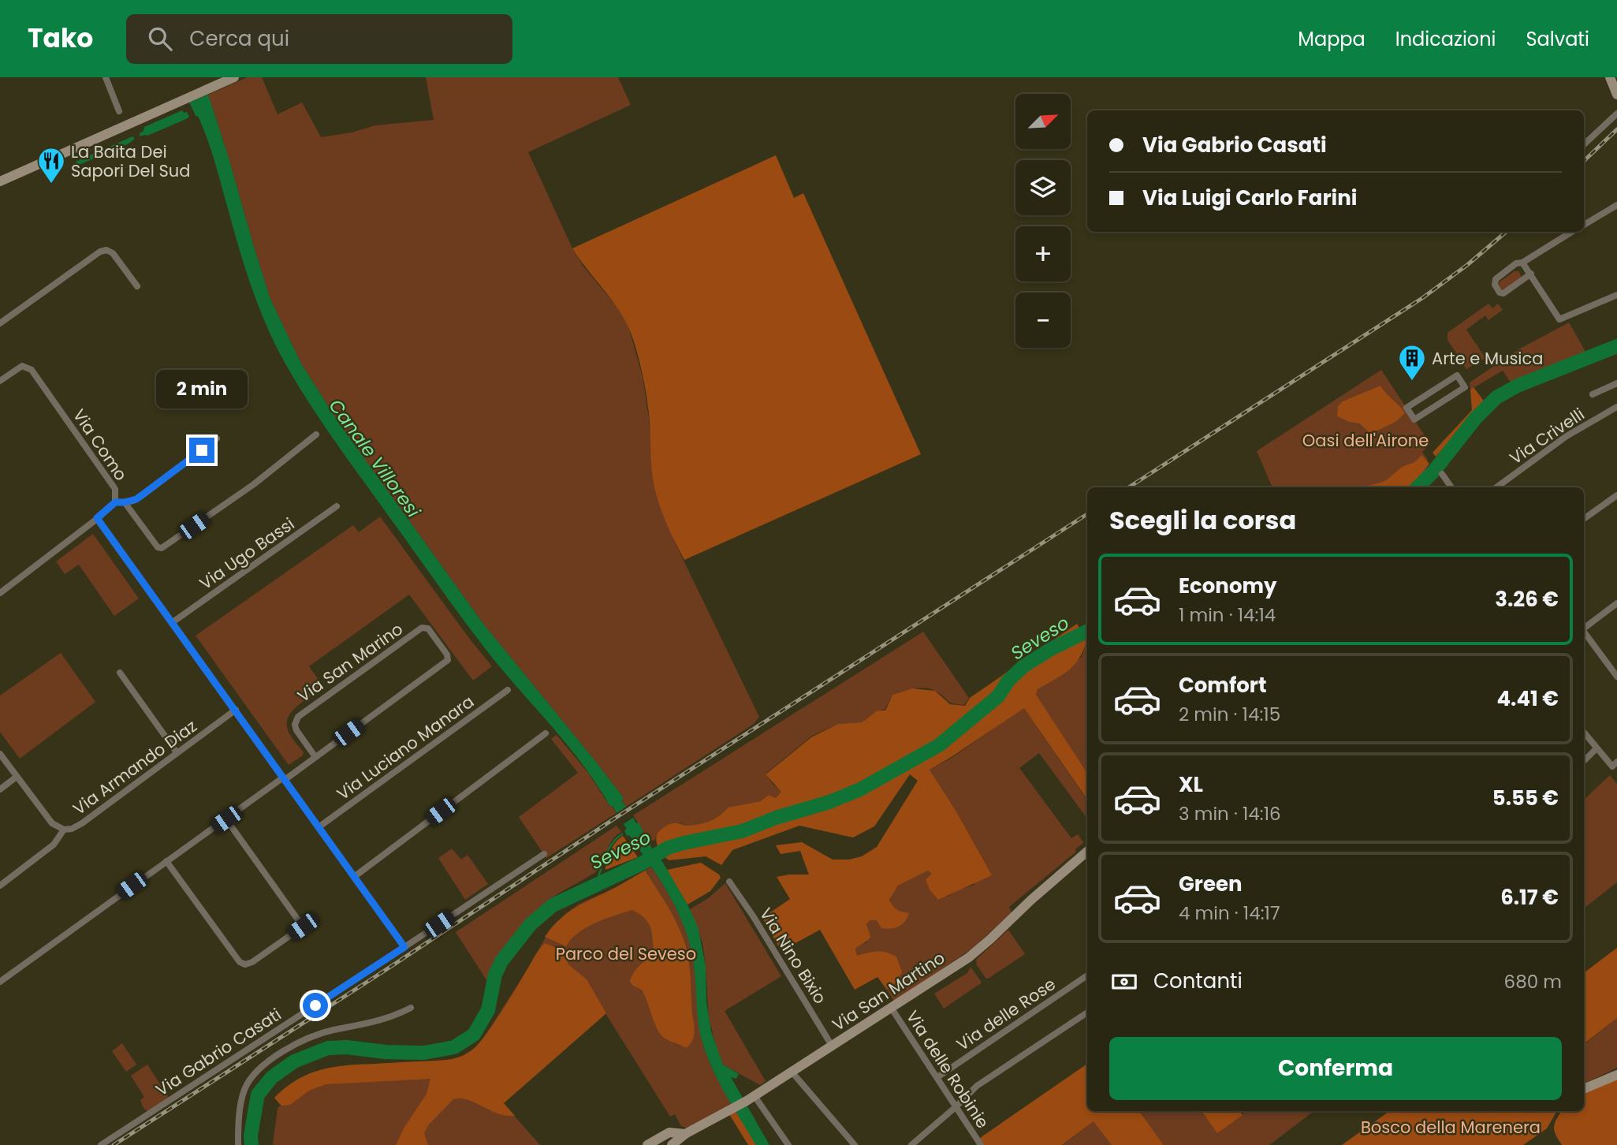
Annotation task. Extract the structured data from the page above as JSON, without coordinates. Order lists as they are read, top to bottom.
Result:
{
  "streets": {
    "street": [
      "Via Crivelli",
      "Via Como",
      "Via Ugo Bassi",
      "Via San Marino",
      "Via Luciano Manara",
      "Via Armando Diaz",
      "Via Nino Bixio",
      "Via San Martino",
      "Via delle Rose",
      "Via Gabrio Casati",
      "Via delle Robinie"
    ]
  },
  "crossings": [
    ["Via Nino Bixio", "Via San Martino"],
    ["Via San Martino", "Via delle Robinie"],
    ["Via delle Rose", "Via delle Robinie"]
  ],
  "water": ["Canale Villoresi", "Seveso"],
  "parks": ["Oasi dell'Airone", "Parco del Seveso", "Bosco della Marenera"],
  "places": {
    "restaurant": ["La Baita Dei Sapori Del Sud"],
    "building": ["Arte e Musica"]
  },
  "north": "top right",
  "page": {
    "header": "Tako",
    "search": "Cerca qui",
    "nav": ["Mappa", "Indicazioni", "Salvati"],
    "map_buttons": ["+", "−"],
    "banner": ["Via Gabrio Casati", "Via Luigi Carlo Farini"],
    "bubble": "2 min",
    "heading": "Scegli la corsa",
    "list": [
      {
        "name": "Economy",
        "note": "1 min · 14:14",
        "value": "3.26 €"
      },
      {
        "name": "Comfort",
        "note": "2 min · 14:15",
        "value": "4.41 €"
      },
      {
        "name": "XL",
        "note": "3 min · 14:16",
        "value": "5.55 €"
      },
      {
        "name": "Green",
        "note": "4 min · 14:17",
        "value": "6.17 €"
      }
    ],
    "pay": ["Contanti", "680 m"],
    "buttons": "Conferma"
  }
}
